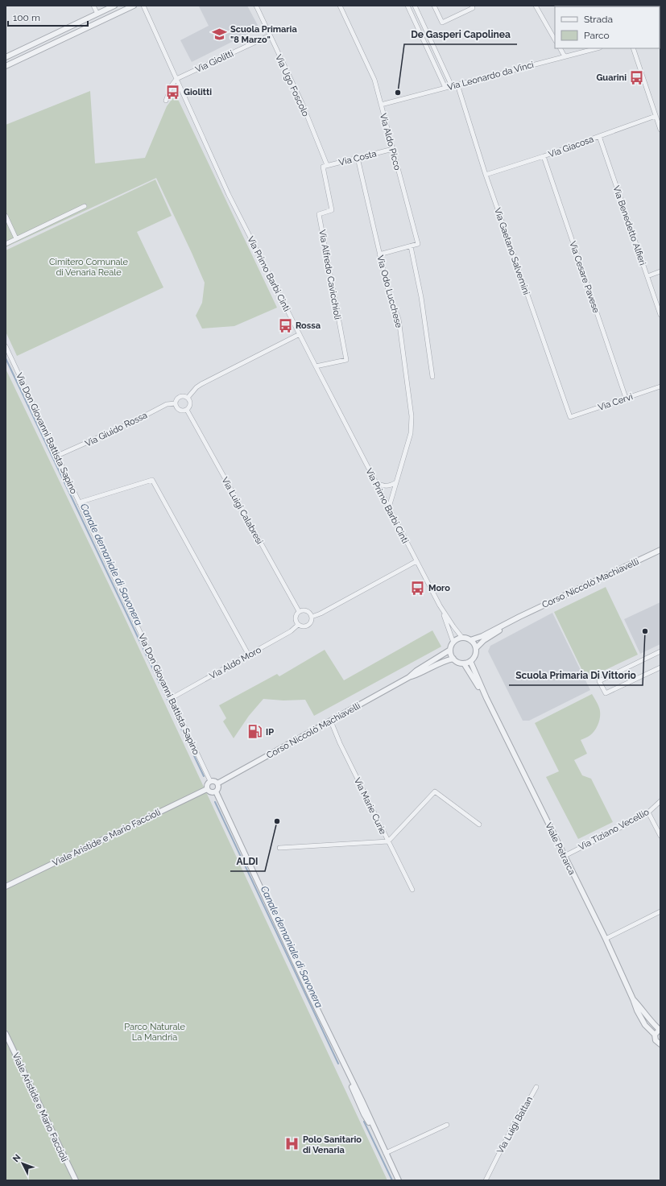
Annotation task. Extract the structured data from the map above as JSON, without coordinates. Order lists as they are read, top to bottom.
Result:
{
  "streets": {
    "street": [
      "Via Giolitti",
      "Via Leonardo da Vinci",
      "Via Ugo Foscolo",
      "Via Aldo Picco",
      "Via Giacosa",
      "Via Costa",
      "Via Benedetto Alfieri",
      "Via Gaetano Salvemini",
      "Via Primo Barbi Cinti",
      "Via Alfredo Cavicchioli",
      "Via Cesare Pavese",
      "Via Odo Lucchese",
      "Via Cervi",
      "Via Giuido Rossa",
      "Via Don Giovanni Battista Sapino",
      "Via Luigi Calabresi",
      "Corso Niccolò Machiavelli",
      "Via Aldo Moro",
      "Via Marie Curie",
      "Via Tiziano Vecellio",
      "Viale Aristide e Mario Faccioli",
      "Viale Petrarca",
      "Via Luigi Battan"
    ]
  },
  "crossings": [
    ["Via Giolitti", "Via Ugo Foscolo"],
    ["Via Giolitti", "Via Primo Barbi Cinti"],
    ["Via Leonardo da Vinci", "Via Aldo Picco"],
    ["Via Leonardo da Vinci", "Via Gaetano Salvemini"],
    ["Via Ugo Foscolo", "Via Costa"],
    ["Via Ugo Foscolo", "Via Alfredo Cavicchioli"],
    ["Via Aldo Picco", "Via Costa"],
    ["Via Giacosa", "Via Benedetto Alfieri"],
    ["Via Giacosa", "Via Gaetano Salvemini"],
    ["Via Giacosa", "Via Cesare Pavese"],
    ["Via Costa", "Via Alfredo Cavicchioli"],
    ["Via Costa", "Via Odo Lucchese"],
    ["Via Gaetano Salvemini", "Via Cervi"],
    ["Via Primo Barbi Cinti", "Via Alfredo Cavicchioli"],
    ["Via Primo Barbi Cinti", "Corso Niccolò Machiavelli"],
    ["Via Primo Barbi Cinti", "Viale Petrarca"],
    ["Via Cesare Pavese", "Via Cervi"],
    ["Via Giuido Rossa", "Via Don Giovanni Battista Sapino"],
    ["Via Giuido Rossa", "Via Luigi Calabresi"],
    ["Via Don Giovanni Battista Sapino", "Corso Niccolò Machiavelli"],
    ["Via Don Giovanni Battista Sapino", "Via Aldo Moro"],
    ["Via Don Giovanni Battista Sapino", "Viale Aristide e Mario Faccioli"],
    ["Via Luigi Calabresi", "Via Aldo Moro"],
    ["Corso Niccolò Machiavelli", "Via Marie Curie"],
    ["Corso Niccolò Machiavelli", "Viale Aristide e Mario Faccioli"],
    ["Corso Niccolò Machiavelli", "Viale Petrarca"],
    ["Via Tiziano Vecellio", "Viale Petrarca"]
  ],
  "water": ["Canale demaniale di Savonera"],
  "parks": ["Cimitero Comunale di Venaria Reale", "Parco Naturale La Mandria"],
  "places": {
    "school or university": ["Scuola Primaria \"8 Marzo\""],
    "bus stop": [
      "Guarini",
      "Giolitti",
      "Rossa",
      "Moro"
    ],
    "other": ["De Gasperi Capolinea", "Scuola Primaria Di Vittorio", "ALDI"],
    "fuel station": ["IP"],
    "hospital": ["Polo Sanitario di Venaria"]
  },
  "legend": ["Strada", "Parco"],
  "scale_bar": "100 m",
  "north": "top left"
}
